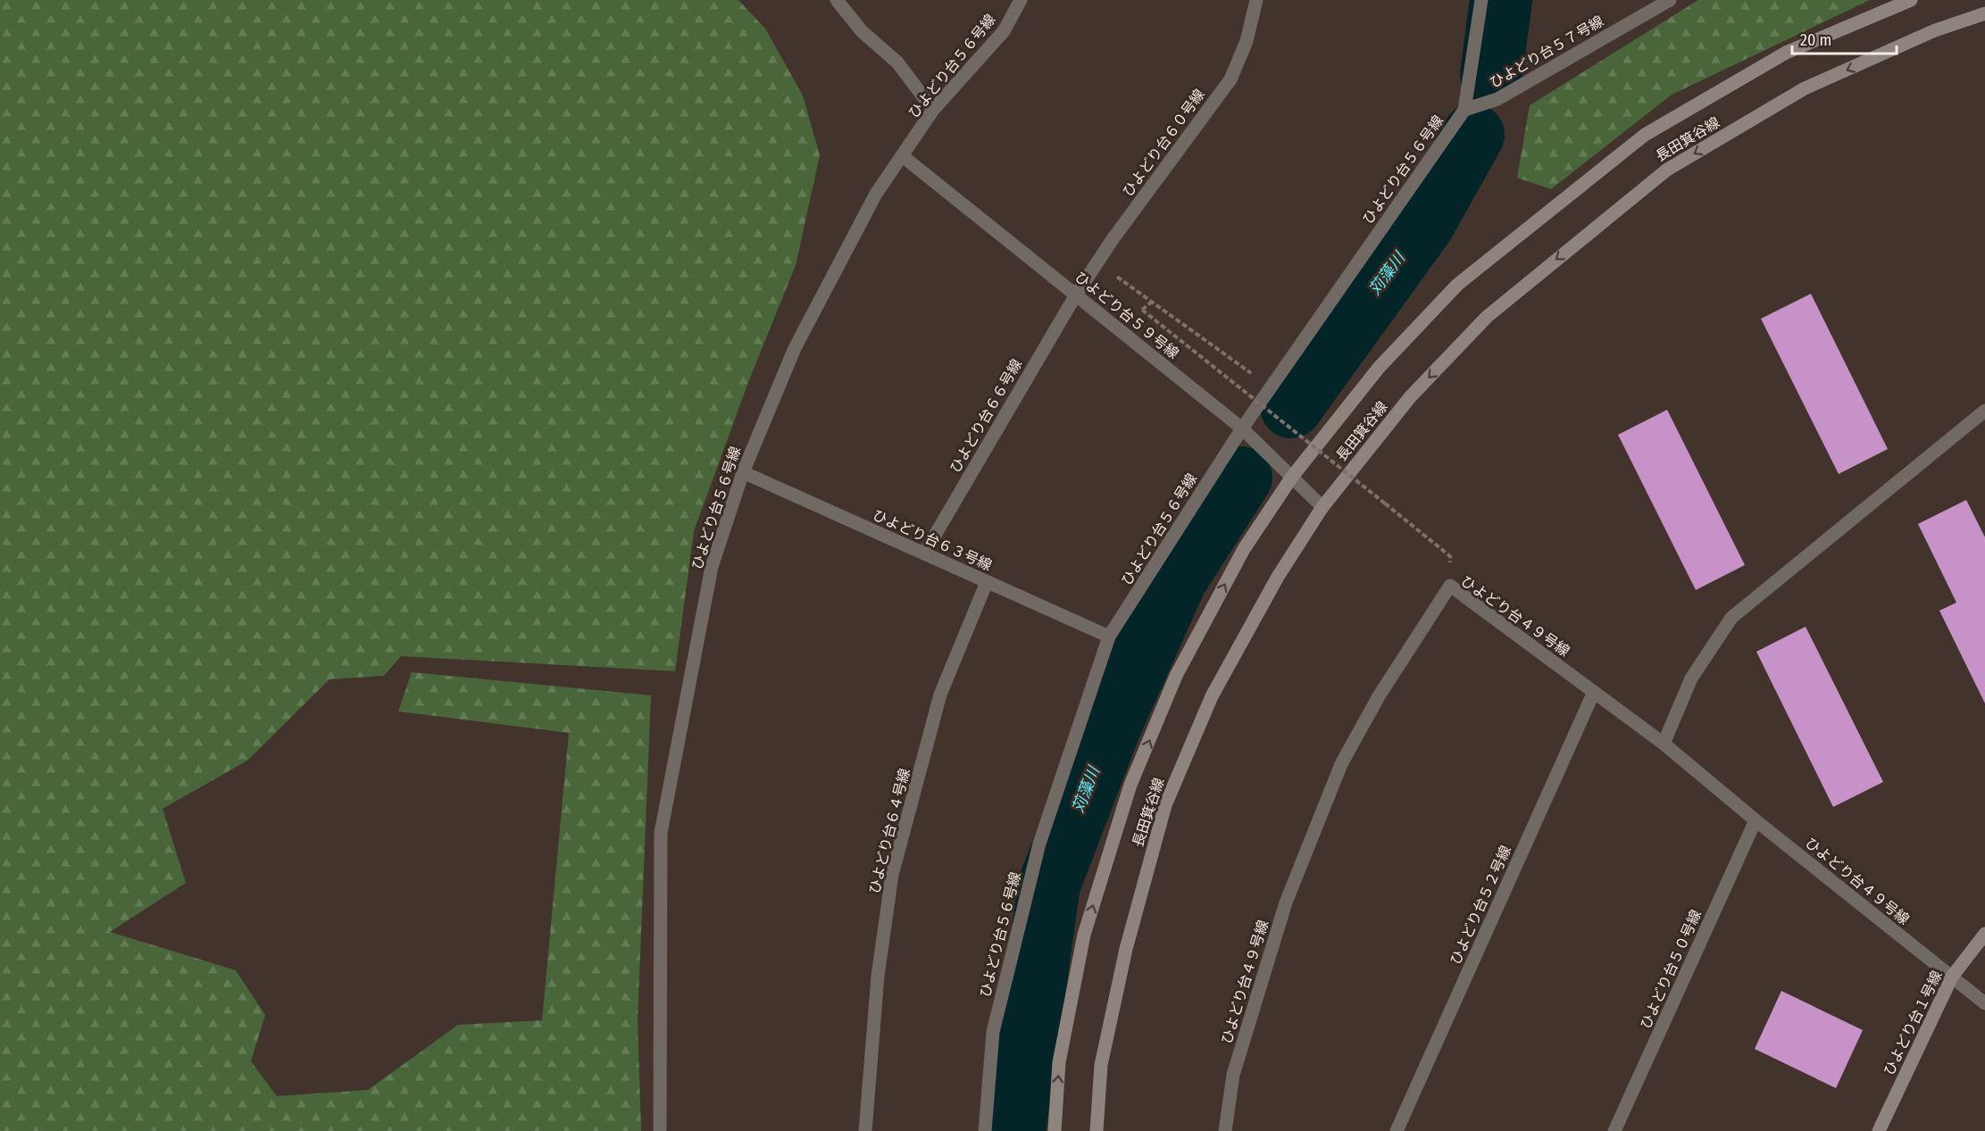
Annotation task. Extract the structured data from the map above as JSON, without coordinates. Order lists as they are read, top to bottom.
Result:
{
  "streets": {
    "street": [
      "ひよどり台５７号線",
      "ひよどり台５６号線",
      "長田箕谷線",
      "ひよどり台６０号線",
      "ひよどり台５９号線",
      "ひよどり台６６号線",
      "ひよどり台６３号線",
      "ひよどり台４９号線",
      "ひよどり台６４号線",
      "ひよどり台５２号線",
      "ひよどり台５０号線",
      "ひよどり台１号線"
    ]
  },
  "crossings": [
    ["ひよどり台５７号線", "ひよどり台５６号線"],
    ["ひよどり台５６号線", "ひよどり台５９号線"],
    ["ひよどり台５６号線", "ひよどり台６３号線"],
    ["長田箕谷線", "ひよどり台５９号線"],
    ["ひよどり台６０号線", "ひよどり台５９号線"],
    ["ひよどり台６０号線", "ひよどり台６６号線"],
    ["ひよどり台５９号線", "ひよどり台６６号線"],
    ["ひよどり台６６号線", "ひよどり台６３号線"],
    ["ひよどり台６３号線", "ひよどり台６４号線"],
    ["ひよどり台４９号線", "ひよどり台５２号線"],
    ["ひよどり台４９号線", "ひよどり台５０号線"],
    ["ひよどり台４９号線", "ひよどり台１号線"]
  ],
  "water": ["苅藻川"],
  "scale_bar": "20 m"
}
